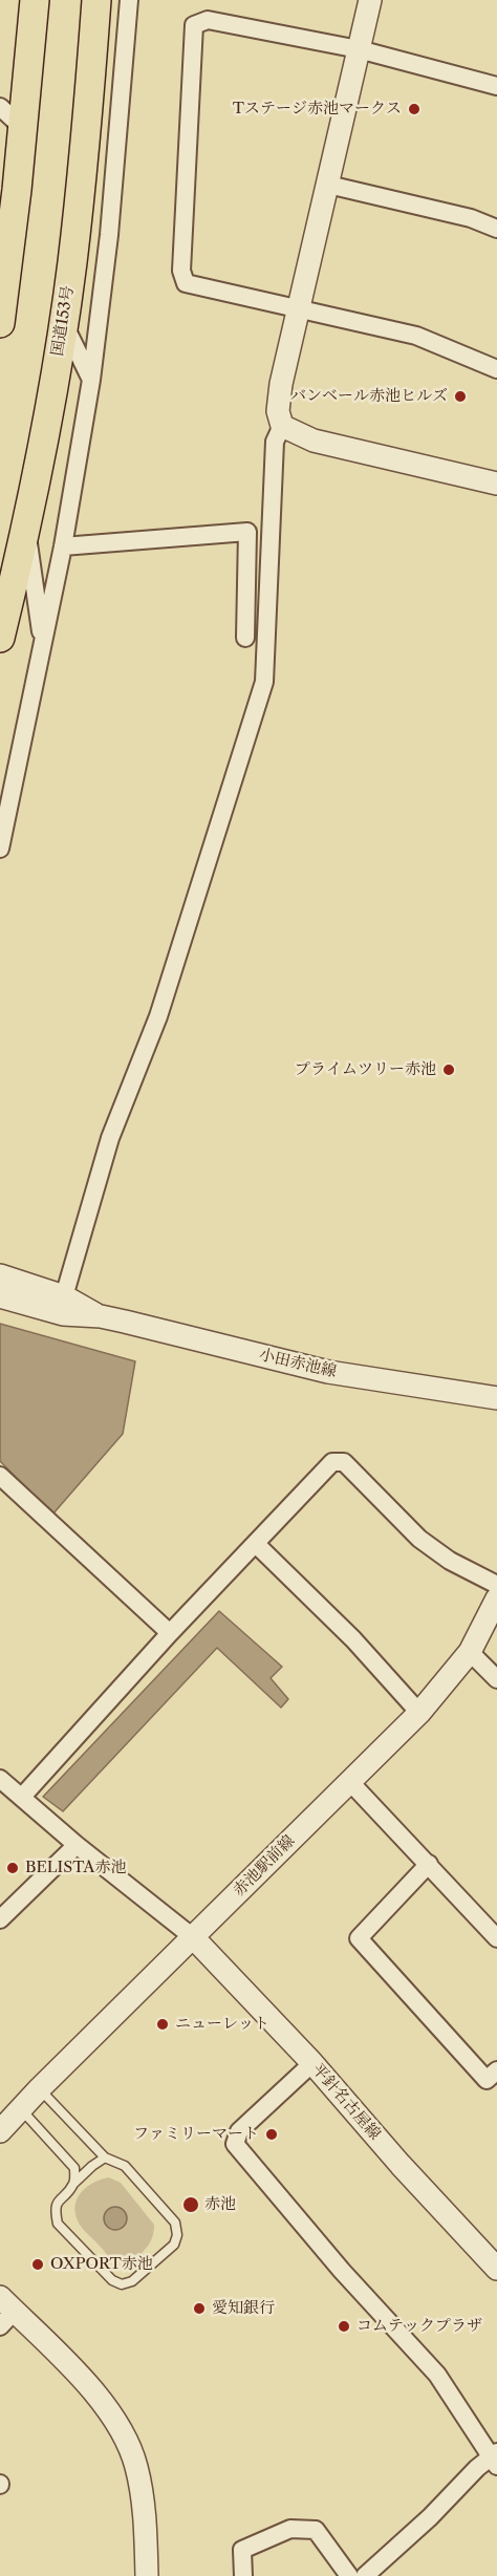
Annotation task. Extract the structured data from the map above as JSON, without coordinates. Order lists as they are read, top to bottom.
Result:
{
  "streets": {
    "highway": ["国道153号"],
    "street": ["小田赤池線", "赤池駅前線", "平針名古屋線"]
  },
  "crossings": [
    ["赤池駅前線", "平針名古屋線"]
  ],
  "places": [
    "Tステージ赤池マークス",
    "バンベール赤池ヒルズ",
    "プライムツリー赤池",
    "BELISTA赤池",
    "ニューレット",
    "ファミリーマート",
    "赤池",
    "OXPORT赤池",
    "愛知銀行",
    "コムテックプラザ"
  ]
}
